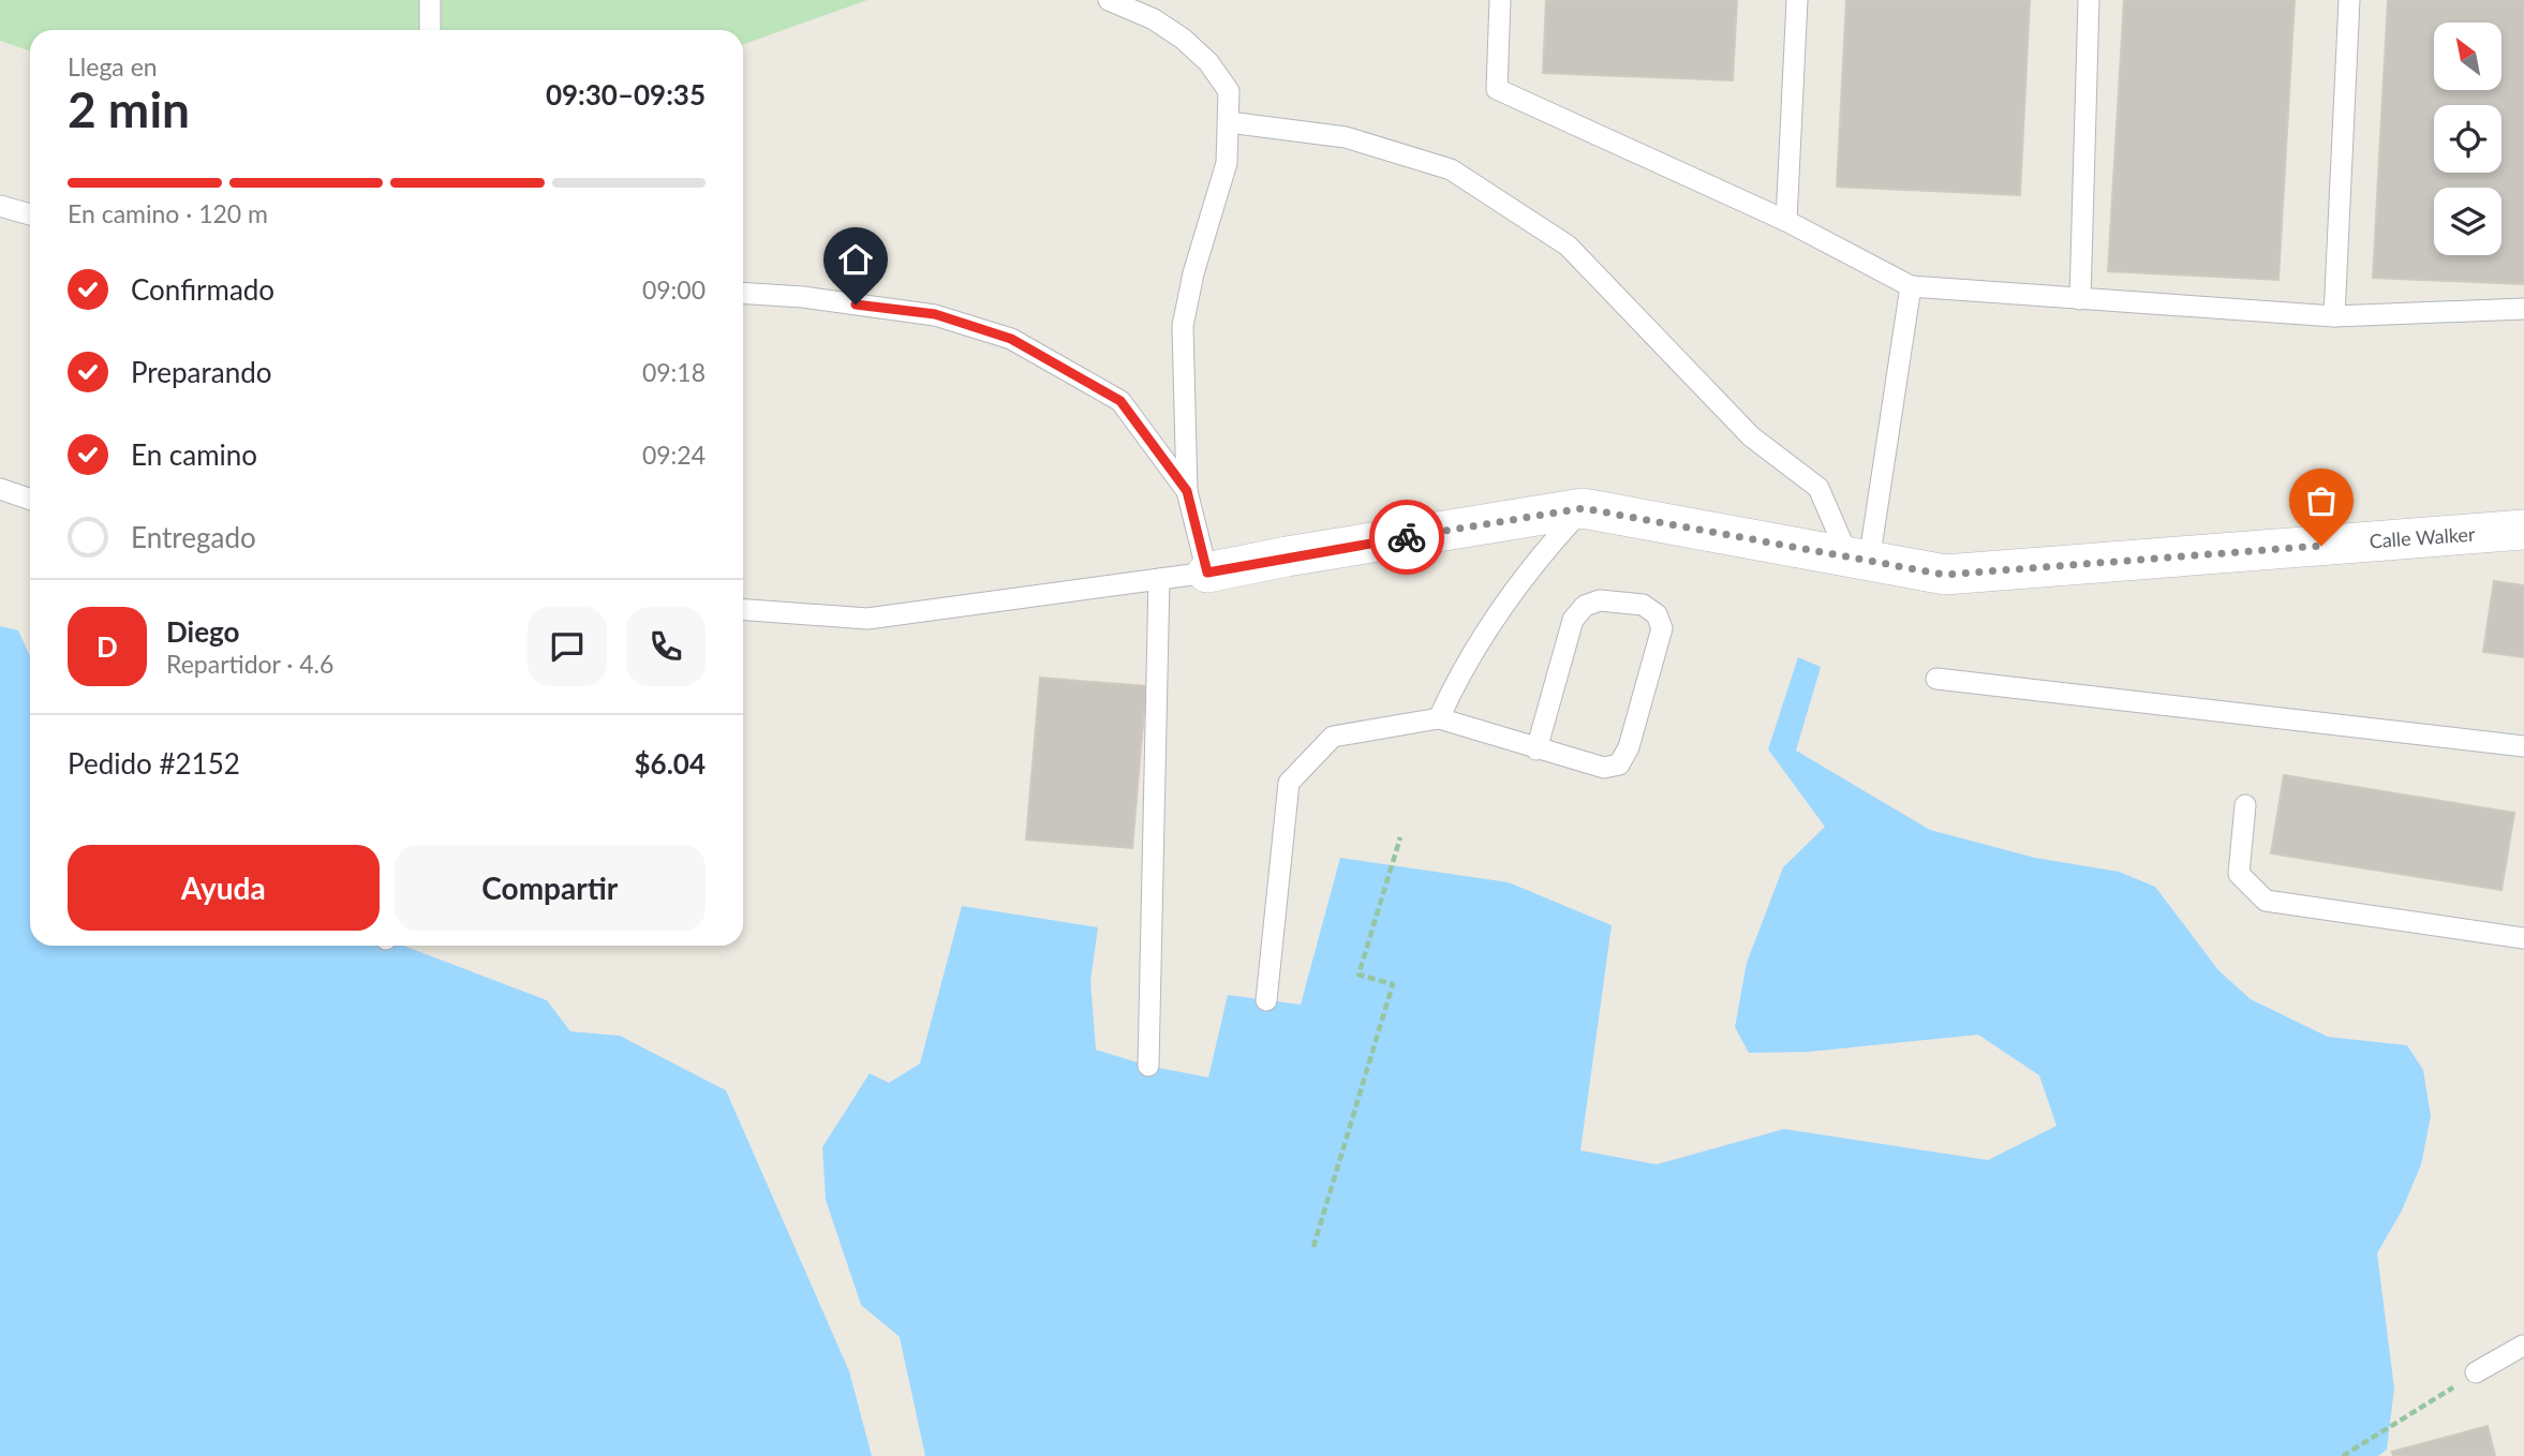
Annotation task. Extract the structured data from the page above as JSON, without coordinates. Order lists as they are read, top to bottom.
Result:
{
  "streets": {
    "street": ["Calle Walker"]
  },
  "north": "top left",
  "page": {
    "heading": ["2 min", "Llega en", "09:30–09:35"],
    "panel": [
      "Diego",
      "Repartidor · 4.6",
      "Pedido #2152",
      "$6.04"
    ],
    "bar": "En camino · 120 m",
    "list": [
      ["Confirmado", "09:00"],
      ["Preparando", "09:18"],
      ["En camino", "09:24"],
      "Entregado"
    ],
    "round": "D",
    "buttons": ["Ayuda", "Compartir"]
  }
}
